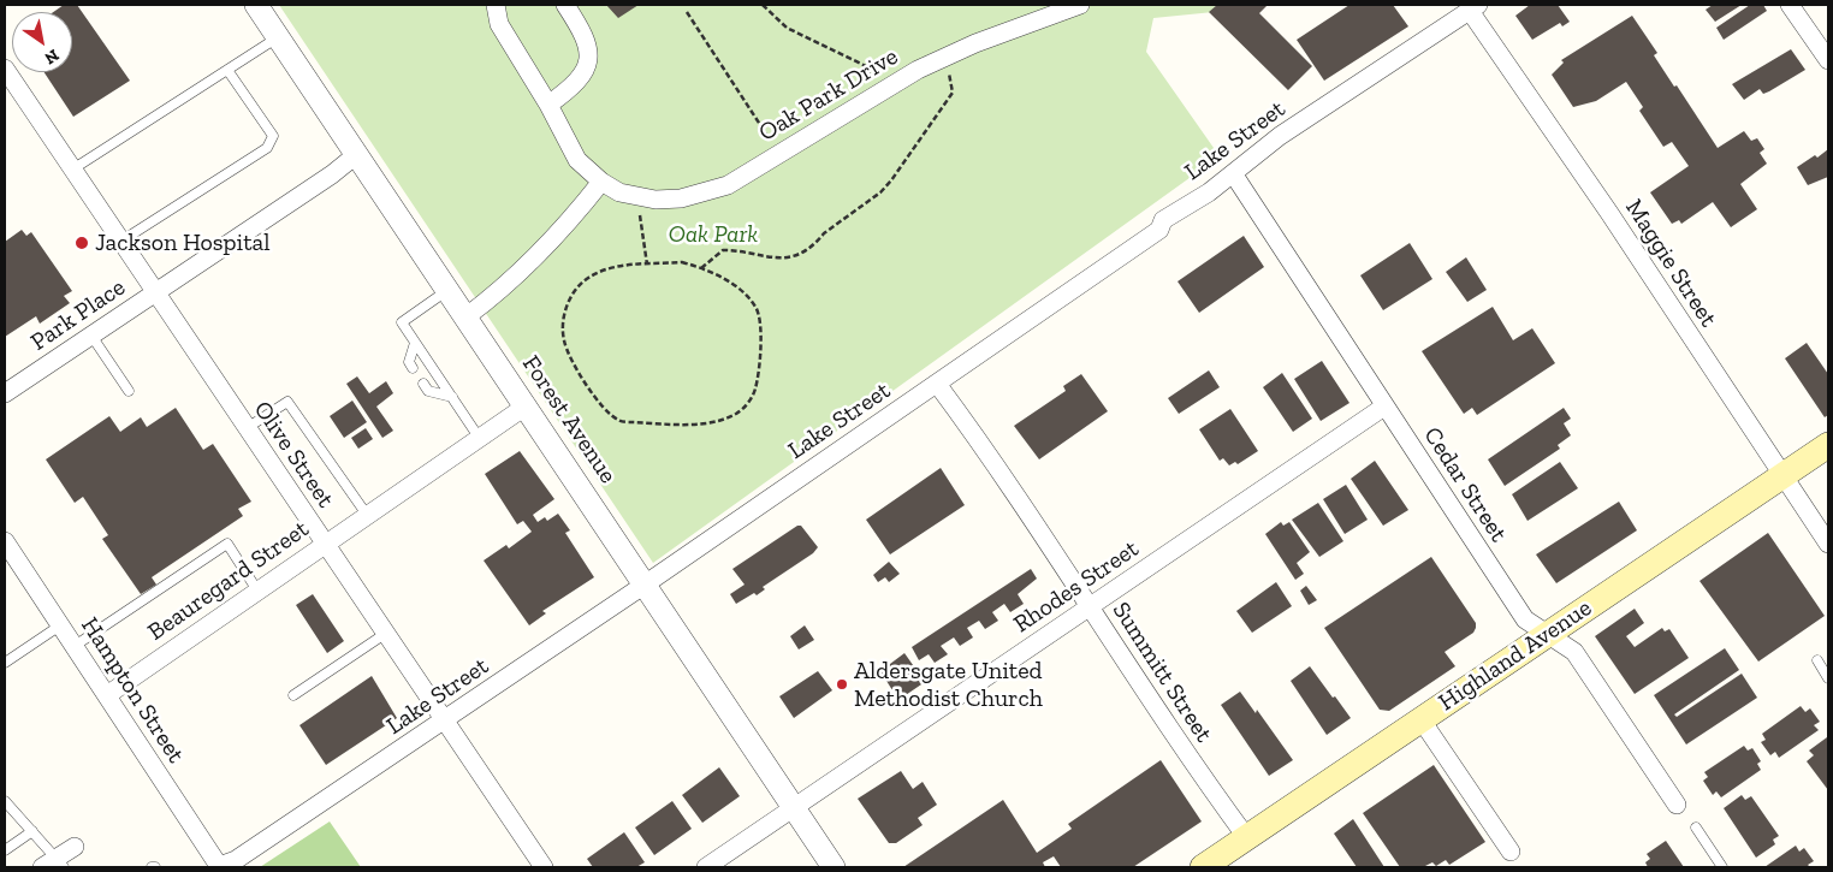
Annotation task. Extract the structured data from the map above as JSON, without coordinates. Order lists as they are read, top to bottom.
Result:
{
  "streets": {
    "main road": ["Highland Avenue"],
    "street": [
      "Oak Park Drive",
      "Lake Street",
      "Maggie Street",
      "Park Place",
      "Forest Avenue",
      "Olive Street",
      "Cedar Street",
      "Beauregard Street",
      "Rhodes Street",
      "Summitt Street",
      "Hampton Street"
    ]
  },
  "crossings": [
    ["Lake Street", "Maggie Street"],
    ["Lake Street", "Forest Avenue"],
    ["Lake Street", "Olive Street"],
    ["Lake Street", "Cedar Street"],
    ["Lake Street", "Summitt Street"],
    ["Lake Street", "Hampton Street"],
    ["Maggie Street", "Highland Avenue"],
    ["Park Place", "Forest Avenue"],
    ["Park Place", "Olive Street"],
    ["Forest Avenue", "Beauregard Street"],
    ["Forest Avenue", "Rhodes Street"],
    ["Olive Street", "Beauregard Street"],
    ["Cedar Street", "Rhodes Street"],
    ["Cedar Street", "Highland Avenue"],
    ["Beauregard Street", "Hampton Street"],
    ["Rhodes Street", "Summitt Street"],
    ["Highland Avenue", "Summitt Street"]
  ],
  "parks": ["Oak Park"],
  "places": ["Jackson Hospital", "Aldersgate United Methodist Church"],
  "north": "bottom right"
}
